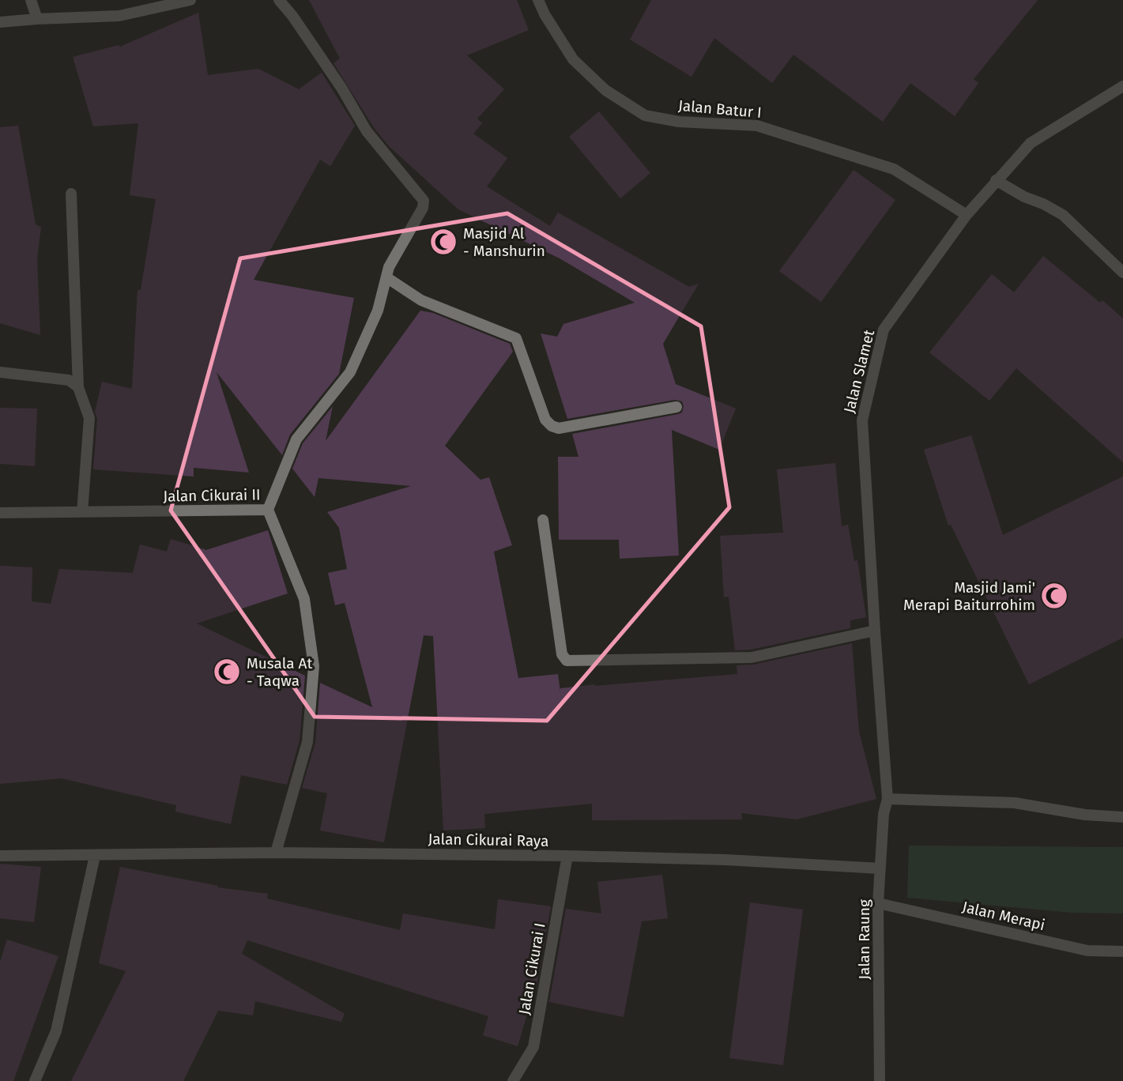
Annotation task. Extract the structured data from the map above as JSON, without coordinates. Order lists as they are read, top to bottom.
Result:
{
  "streets": {
    "street": [
      "Jalan Batur I",
      "Jalan Slamet",
      "Jalan Cikurai II",
      "Jalan Cikurai Raya",
      "Jalan Merapi",
      "Jalan Raung",
      "Jalan Cikurai I"
    ]
  },
  "crossings": [
    ["Jalan Batur I", "Jalan Slamet"],
    ["Jalan Slamet", "Jalan Raung"],
    ["Jalan Cikurai II", "Jalan Cikurai Raya"],
    ["Jalan Cikurai Raya", "Jalan Raung"],
    ["Jalan Cikurai Raya", "Jalan Cikurai I"],
    ["Jalan Merapi", "Jalan Raung"]
  ],
  "places": {
    "mosque": ["Masjid Al - Manshurin", "Masjid Jami' Merapi Baiturrohim", "Musala At - Taqwa"]
  }
}
